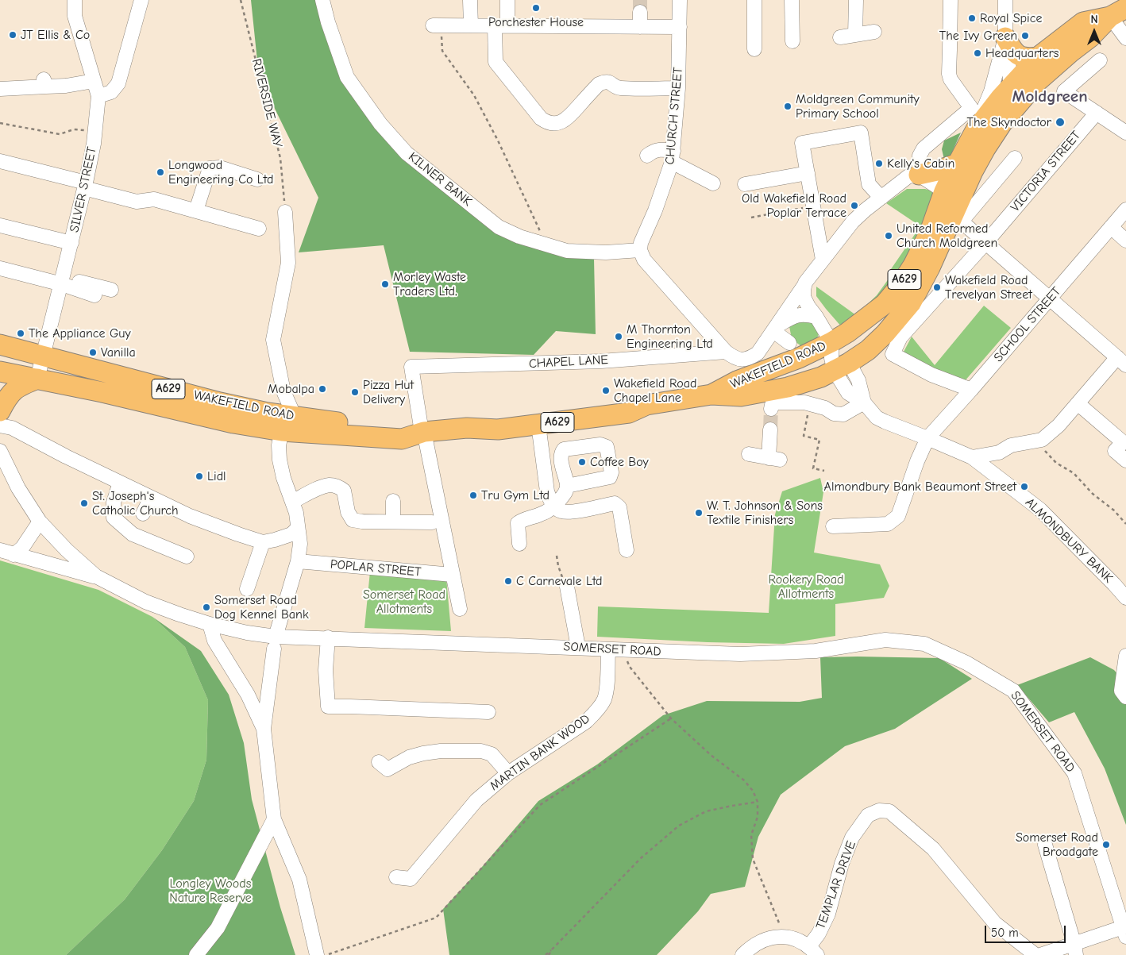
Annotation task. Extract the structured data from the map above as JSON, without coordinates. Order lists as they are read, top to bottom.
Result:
{
  "streets": {
    "highway": ["A629", "WAKEFIELD ROAD"],
    "street": [
      "CHURCH STREET",
      "VICTORIA STREET",
      "KILNER BANK",
      "SILVER STREET",
      "SCHOOL STREET",
      "CHAPEL LANE",
      "ALMONDBURY BANK",
      "POPLAR STREET",
      "SOMERSET ROAD",
      "MARTIN BANK WOOD",
      "TEMPLAR DRIVE"
    ],
    "path": ["RIVERSIDE WAY"]
  },
  "crossings": [
    ["CHURCH STREET", "KILNER BANK"],
    ["VICTORIA STREET", "SCHOOL STREET"],
    ["SILVER STREET", "WAKEFIELD ROAD"],
    ["SCHOOL STREET", "ALMONDBURY BANK"],
    ["CHAPEL LANE", "WAKEFIELD ROAD"],
    ["CHAPEL LANE", "ALMONDBURY BANK"],
    ["WAKEFIELD ROAD", "ALMONDBURY BANK"],
    ["SOMERSET ROAD", "MARTIN BANK WOOD"]
  ],
  "districts": ["Moldgreen"],
  "parks": ["Rookery Road Allotments", "Somerset Road Allotments", "Longley Woods Nature Reserve"],
  "places": [
    "Porchester House",
    "Royal Spice",
    "JT Ellis & Co",
    "The Ivy Green",
    "Headquarters",
    "Moldgreen Community Primary School",
    "The Skyndoctor",
    "Kelly's Cabin",
    "Longwood Engineering Co Ltd",
    "Old Wakefield Road Poplar Terrace",
    "United Reformed Church Moldgreen",
    "Morley Waste Traders Ltd.",
    "Wakefield Road Trevelyan Street",
    "The Appliance Guy",
    "M Thornton Engineering Ltd",
    "Vanilla",
    "Mobalpa",
    "Wakefield Road Chapel Lane",
    "Pizza Hut Delivery",
    "Coffee Boy",
    "Lidl",
    "Almondbury Bank Beaumont Street",
    "Tru Gym Ltd",
    "St. Joseph's Catholic Church",
    "W. T. Johnson & Sons Textile Finishers",
    "C Carnevale Ltd",
    "Somerset Road Dog Kennel Bank",
    "Somerset Road Broadgate"
  ],
  "scale_bar": "50 m",
  "north": "top"
}
